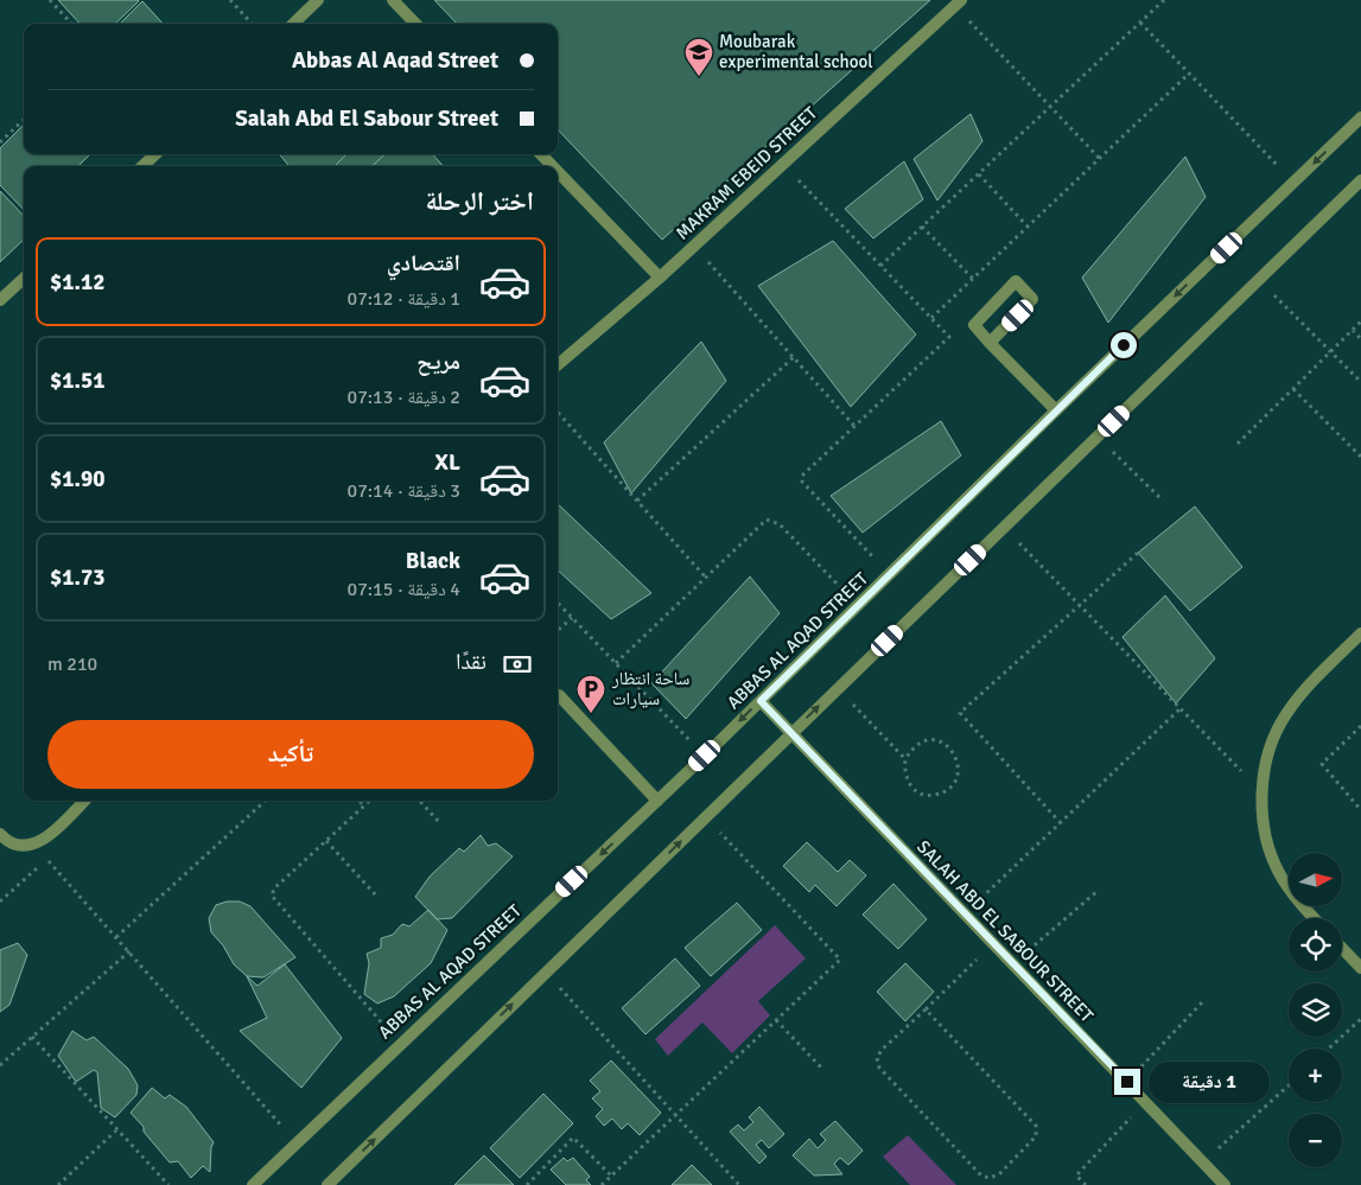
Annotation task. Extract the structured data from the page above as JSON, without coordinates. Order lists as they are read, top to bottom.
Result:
{
  "streets": {
    "street": ["MAKRAM EBEID STREET", "ABBAS AL AQAD STREET", "SALAH ABD EL SABOUR STREET"]
  },
  "crossings": [
    ["ABBAS AL AQAD STREET", "SALAH ABD EL SABOUR STREET"]
  ],
  "places": {
    "school or university": ["Moubarak experimental school"],
    "parking": ["ساحة انتظار سيارات"]
  },
  "north": "right",
  "page": {
    "banner": ["Abbas Al Aqad Street", "Salah Abd El Sabour Street"],
    "heading": "اختر الرحلة",
    "list": [
      {
        "name": "اقتصادي",
        "note": "1 دقيقة · 07:12",
        "value": "$1.12"
      },
      {
        "name": "مريح",
        "note": "2 دقيقة · 07:13",
        "value": "$1.51"
      },
      {
        "name": "XL",
        "note": "3 دقيقة · 07:14",
        "value": "$1.90"
      },
      {
        "name": "Black",
        "note": "4 دقيقة · 07:15",
        "value": "$1.73"
      }
    ],
    "pay": ["نقدًا", "210 m"],
    "buttons": "تأكيد",
    "map_buttons": ["+", "−"],
    "bubble": "1 دقيقة"
  }
}
